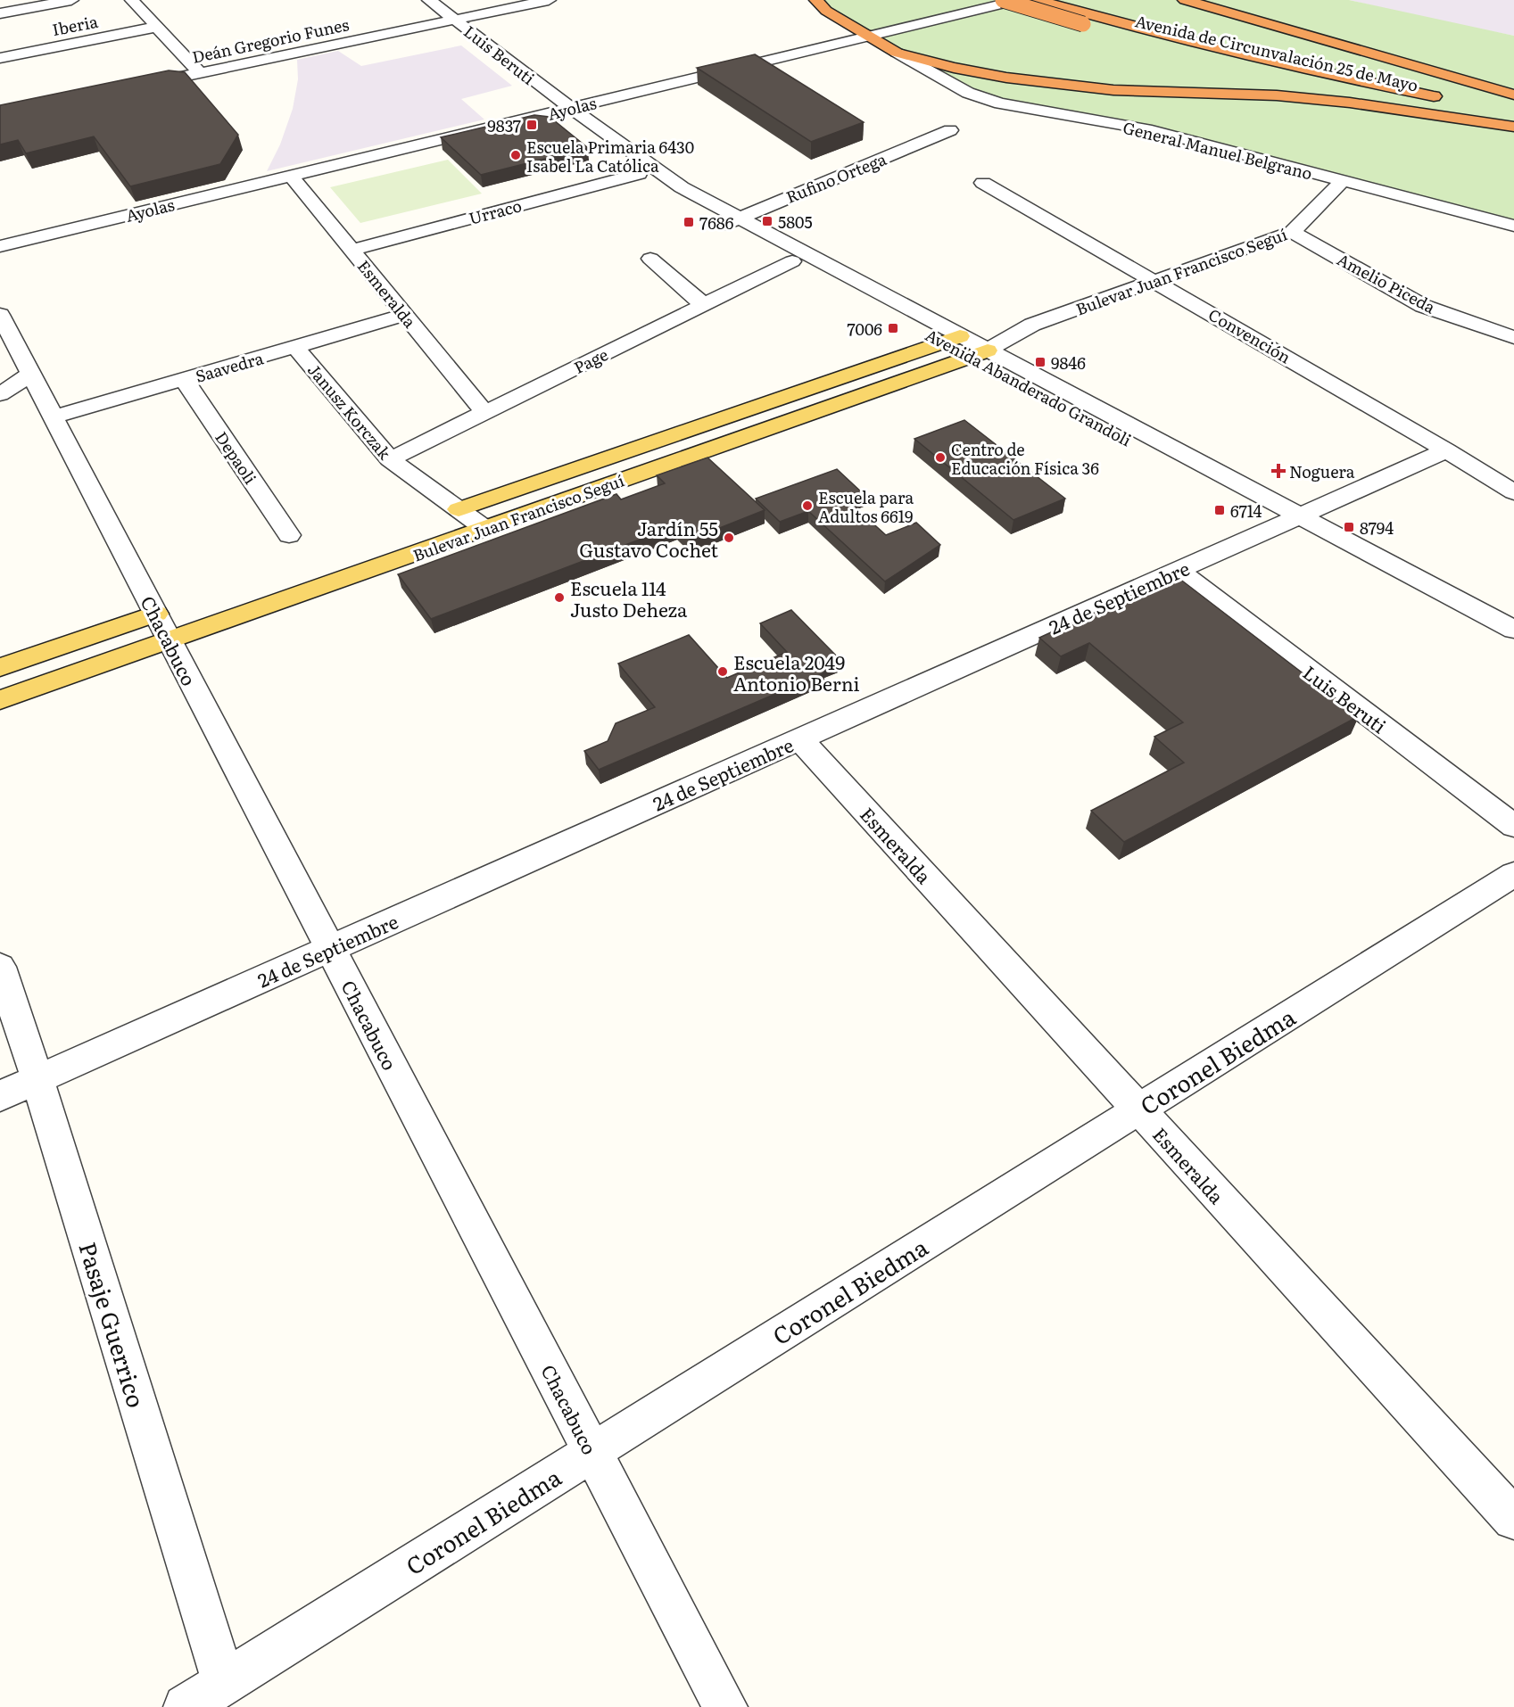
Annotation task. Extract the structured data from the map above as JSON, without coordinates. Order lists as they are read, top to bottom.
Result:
{
  "streets": {
    "highway": ["Avenida de Circunvalación 25 de Mayo"],
    "main road": ["Bulevar Juan Francisco Seguí"],
    "street": [
      "Iberia",
      "Deán Gregorio Funes",
      "Luis Beruti",
      "Ayolas",
      "General Manuel Belgrano",
      "Rufino Ortega",
      "Urraco",
      "Amelio Piceda",
      "Esmeralda",
      "Convención",
      "Page",
      "Saavedra",
      "Avenida Abanderado Grandoli",
      "Janusz Korczak",
      "Depaoli",
      "24 de Septiembre",
      "Chacabuco",
      "Coronel Biedma",
      "Pasaje Guerrico"
    ]
  },
  "crossings": [
    ["Deán Gregorio Funes", "Luis Beruti"],
    ["Luis Beruti", "Ayolas"],
    ["Luis Beruti", "Avenida Abanderado Grandoli"],
    ["Luis Beruti", "24 de Septiembre"],
    ["Ayolas", "Esmeralda"],
    ["Ayolas", "Avenida Abanderado Grandoli"],
    ["General Manuel Belgrano", "Bulevar Juan Francisco Seguí"],
    ["Rufino Ortega", "Avenida Abanderado Grandoli"],
    ["Urraco", "Esmeralda"],
    ["Urraco", "Avenida Abanderado Grandoli"],
    ["Bulevar Juan Francisco Seguí", "Amelio Piceda"],
    ["Bulevar Juan Francisco Seguí", "Convención"],
    ["Bulevar Juan Francisco Seguí", "Avenida Abanderado Grandoli"],
    ["Bulevar Juan Francisco Seguí", "Janusz Korczak"],
    ["Bulevar Juan Francisco Seguí", "Chacabuco"],
    ["Esmeralda", "Page"],
    ["Esmeralda", "Saavedra"],
    ["Esmeralda", "24 de Septiembre"],
    ["Esmeralda", "Coronel Biedma"],
    ["Convención", "24 de Septiembre"],
    ["Page", "Avenida Abanderado Grandoli"],
    ["Page", "Janusz Korczak"],
    ["Saavedra", "Janusz Korczak"],
    ["Saavedra", "Depaoli"],
    ["Saavedra", "Chacabuco"],
    ["Avenida Abanderado Grandoli", "24 de Septiembre"],
    ["24 de Septiembre", "Chacabuco"],
    ["24 de Septiembre", "Pasaje Guerrico"],
    ["Chacabuco", "Coronel Biedma"],
    ["Coronel Biedma", "Pasaje Guerrico"]
  ],
  "places": {
    "transit": [
      "9837",
      "5805",
      "7686",
      "7006",
      "9846",
      "6714",
      "8794"
    ],
    "other": [
      "Escuela Primaria 6430 Isabel La Católica",
      "Centro de Educación Física 36",
      "Escuela para Adultos 6619",
      "Jardín 55 Gustavo Cochet",
      "Escuela 114 Justo Deheza",
      "Escuela 2049 Antonio Berni"
    ],
    "health": ["Noguera"]
  }
}
